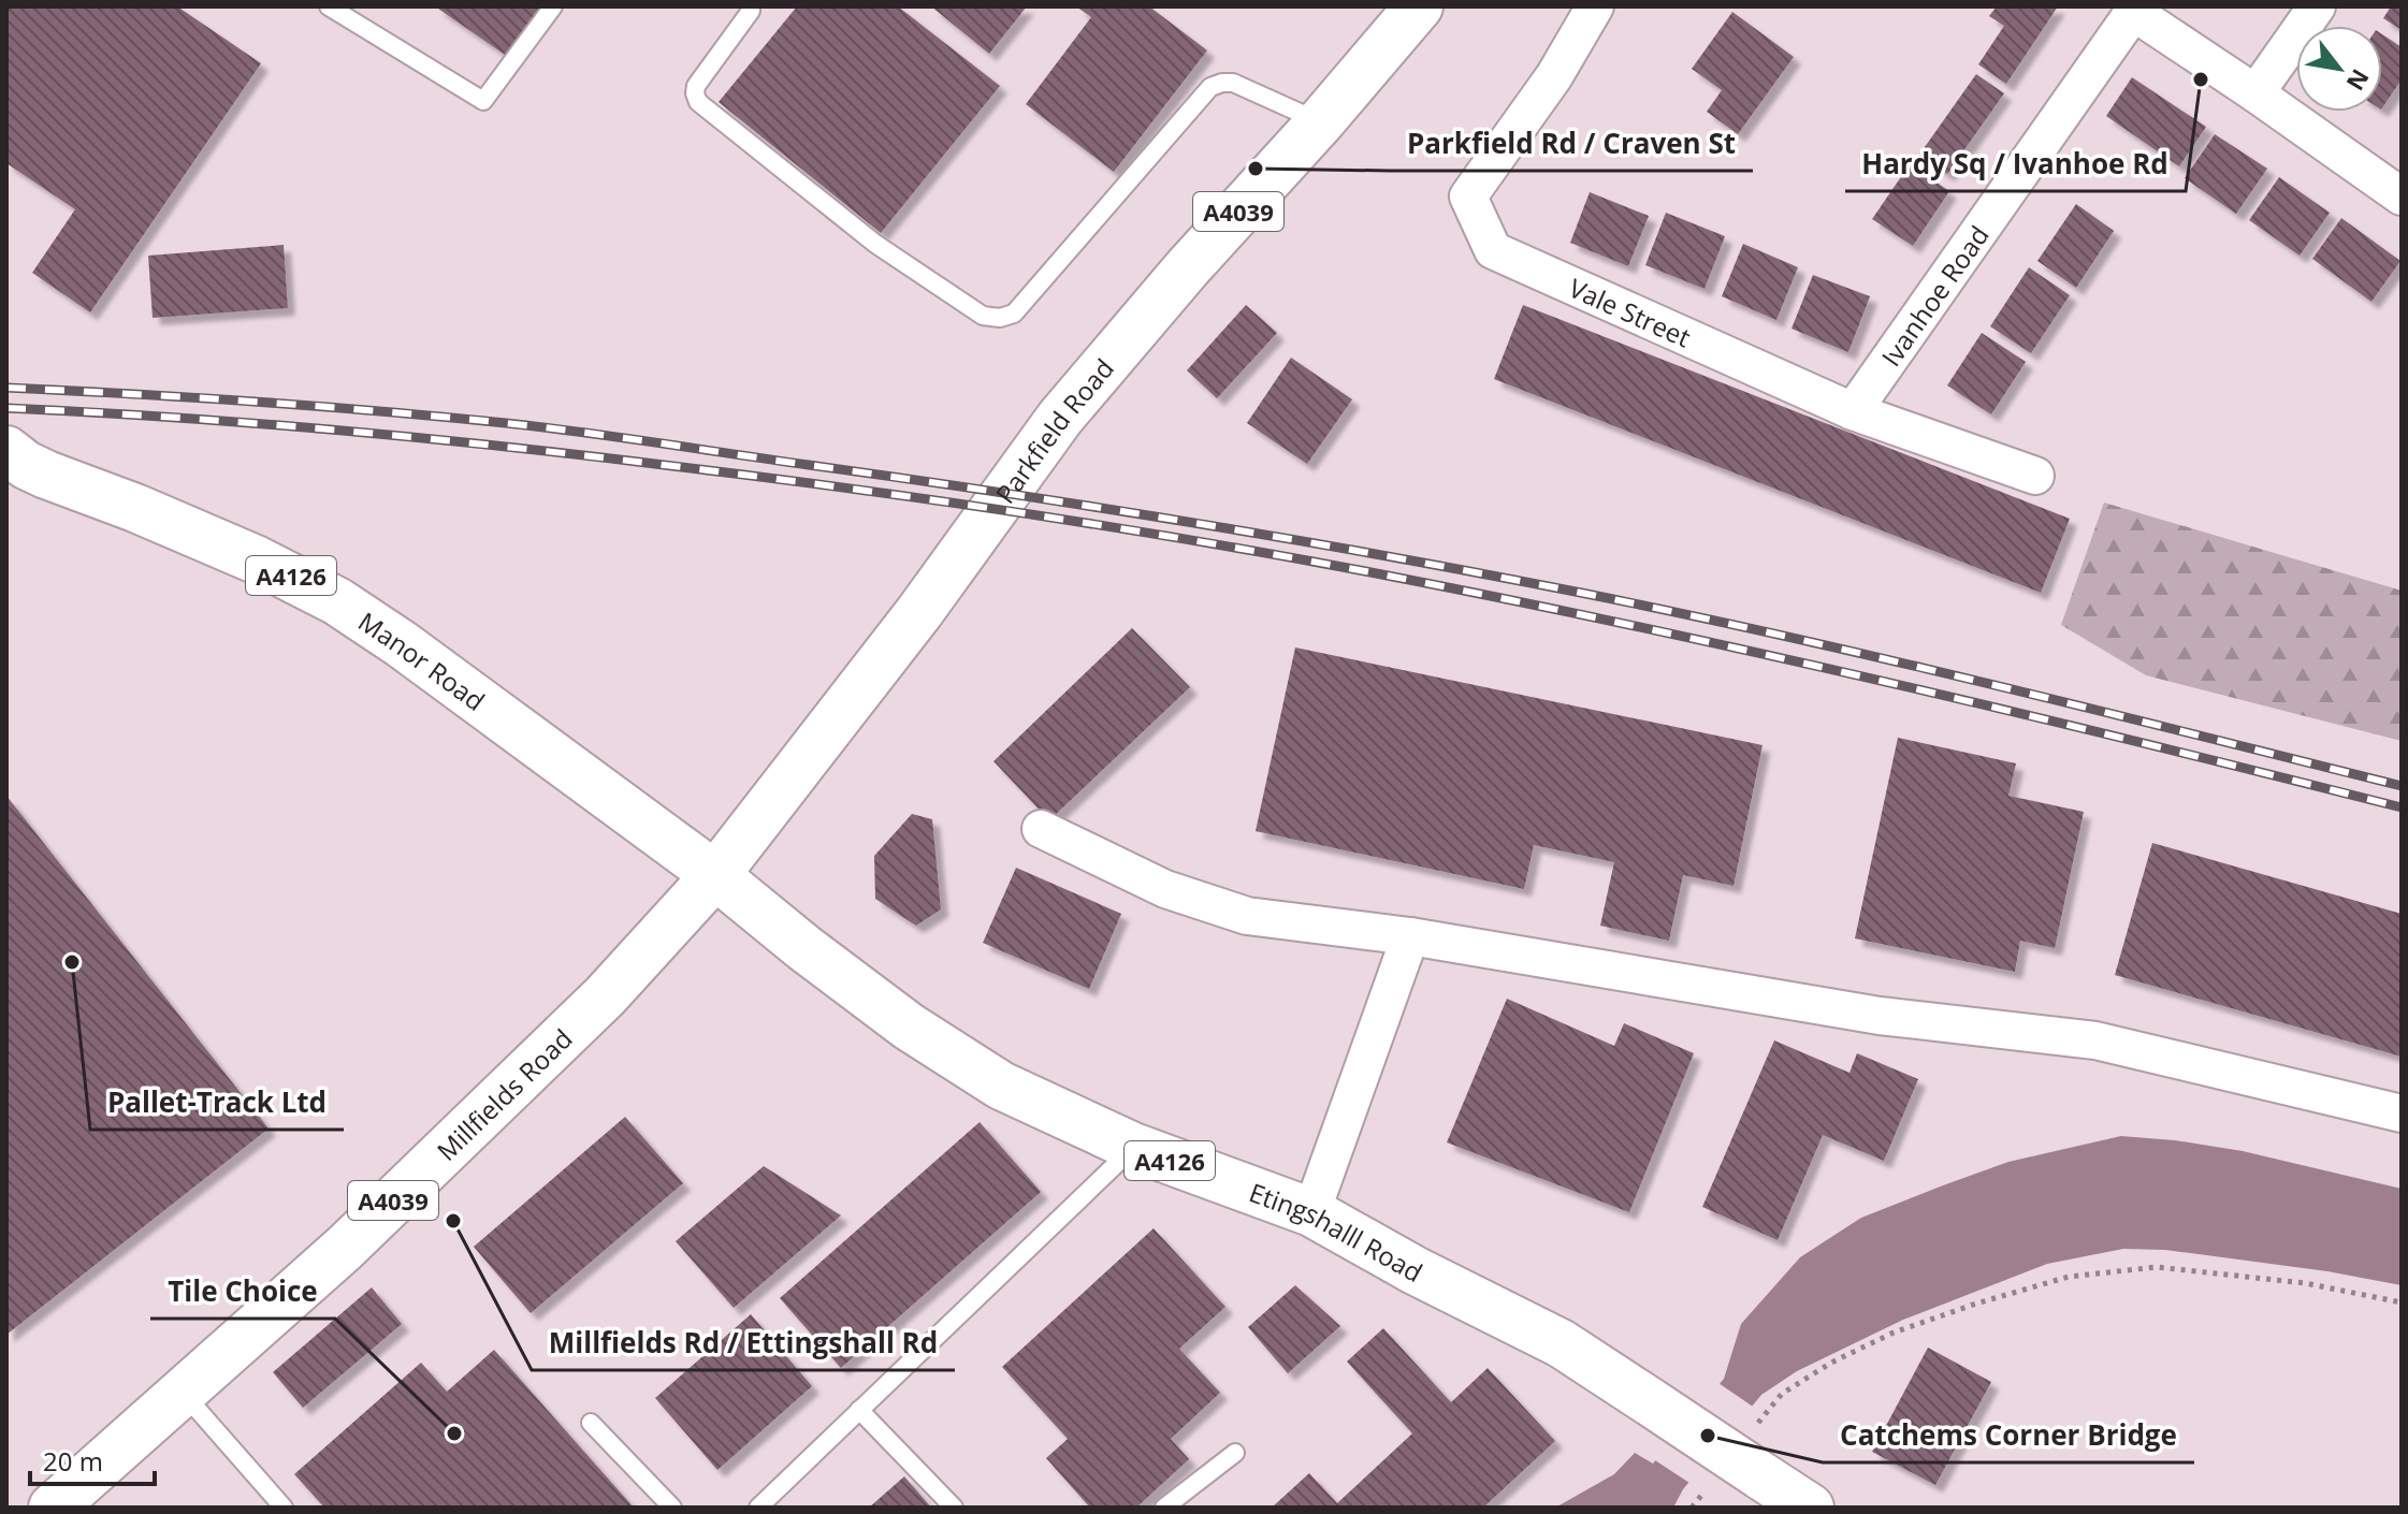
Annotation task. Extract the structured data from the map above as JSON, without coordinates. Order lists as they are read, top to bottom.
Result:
{
  "streets": {
    "main road": [
      "A4039",
      "Parkfield Road",
      "A4126",
      "Manor Road",
      "Millfields Road",
      "Etingshalll Road"
    ],
    "street": ["Ivanhoe Road", "Vale Street"]
  },
  "crossings": [
    ["Ivanhoe Road", "Vale Street"],
    ["Parkfield Road", "Manor Road"],
    ["Parkfield Road", "Millfields Road"],
    ["Parkfield Road", "Etingshalll Road"],
    ["A4126", "Etingshalll Road"],
    ["Manor Road", "Millfields Road"],
    ["Manor Road", "Etingshalll Road"],
    ["Millfields Road", "Etingshalll Road"]
  ],
  "places": [
    "Hardy Sq / Ivanhoe Rd",
    "Parkfield Rd / Craven St",
    "Pallet-Track Ltd",
    "Millfields Rd / Ettingshall Rd",
    "Tile Choice",
    "Catchems Corner Bridge"
  ],
  "scale_bar": "20 m",
  "north": "bottom right"
}
